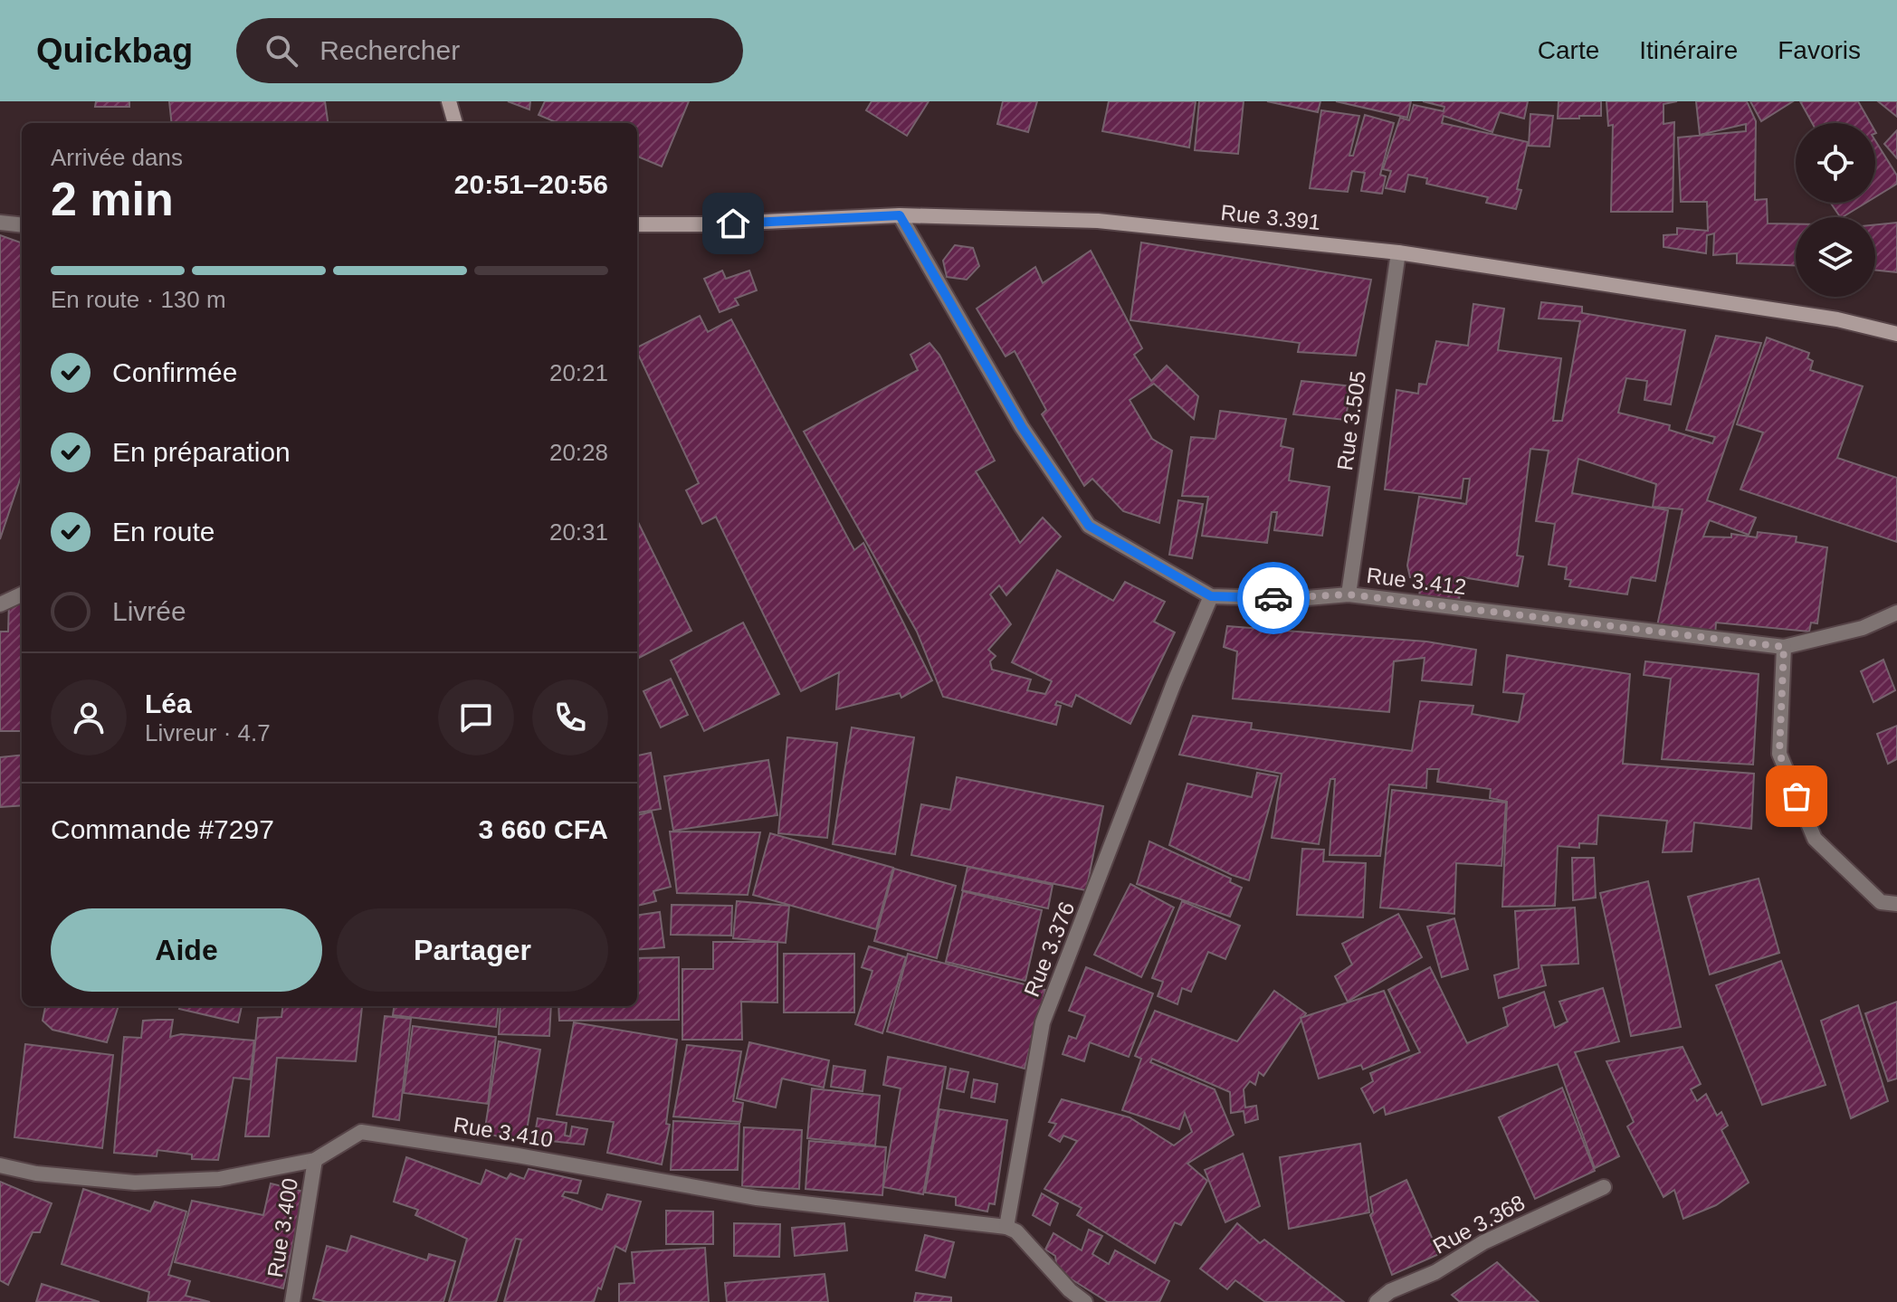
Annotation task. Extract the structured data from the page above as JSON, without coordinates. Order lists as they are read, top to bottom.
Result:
{
  "streets": {
    "main road": ["Rue 3.391"],
    "street": [
      "Rue 3.505",
      "Rue 3.412",
      "Rue 3.376",
      "Rue 3.410",
      "Rue 3.368",
      "Rue 3.400"
    ]
  },
  "crossings": [
    ["Rue 3.391", "Rue 3.505"],
    ["Rue 3.391", "Rue 3.412"],
    ["Rue 3.505", "Rue 3.412"],
    ["Rue 3.412", "Rue 3.376"],
    ["Rue 3.376", "Rue 3.410"],
    ["Rue 3.410", "Rue 3.400"]
  ],
  "page": {
    "header": "Quickbag",
    "search": "Rechercher",
    "nav": ["Carte", "Itinéraire", "Favoris"],
    "heading": ["2 min", "Arrivée dans", "20:51–20:56"],
    "panel": [
      "Léa",
      "Livreur · 4.7",
      "Commande #7297",
      "3 660 CFA"
    ],
    "bar": "En route · 130 m",
    "list": [
      ["Confirmée", "20:21"],
      ["En préparation", "20:28"],
      ["En route", "20:31"],
      "Livrée"
    ],
    "buttons": ["Aide", "Partager"]
  }
}
